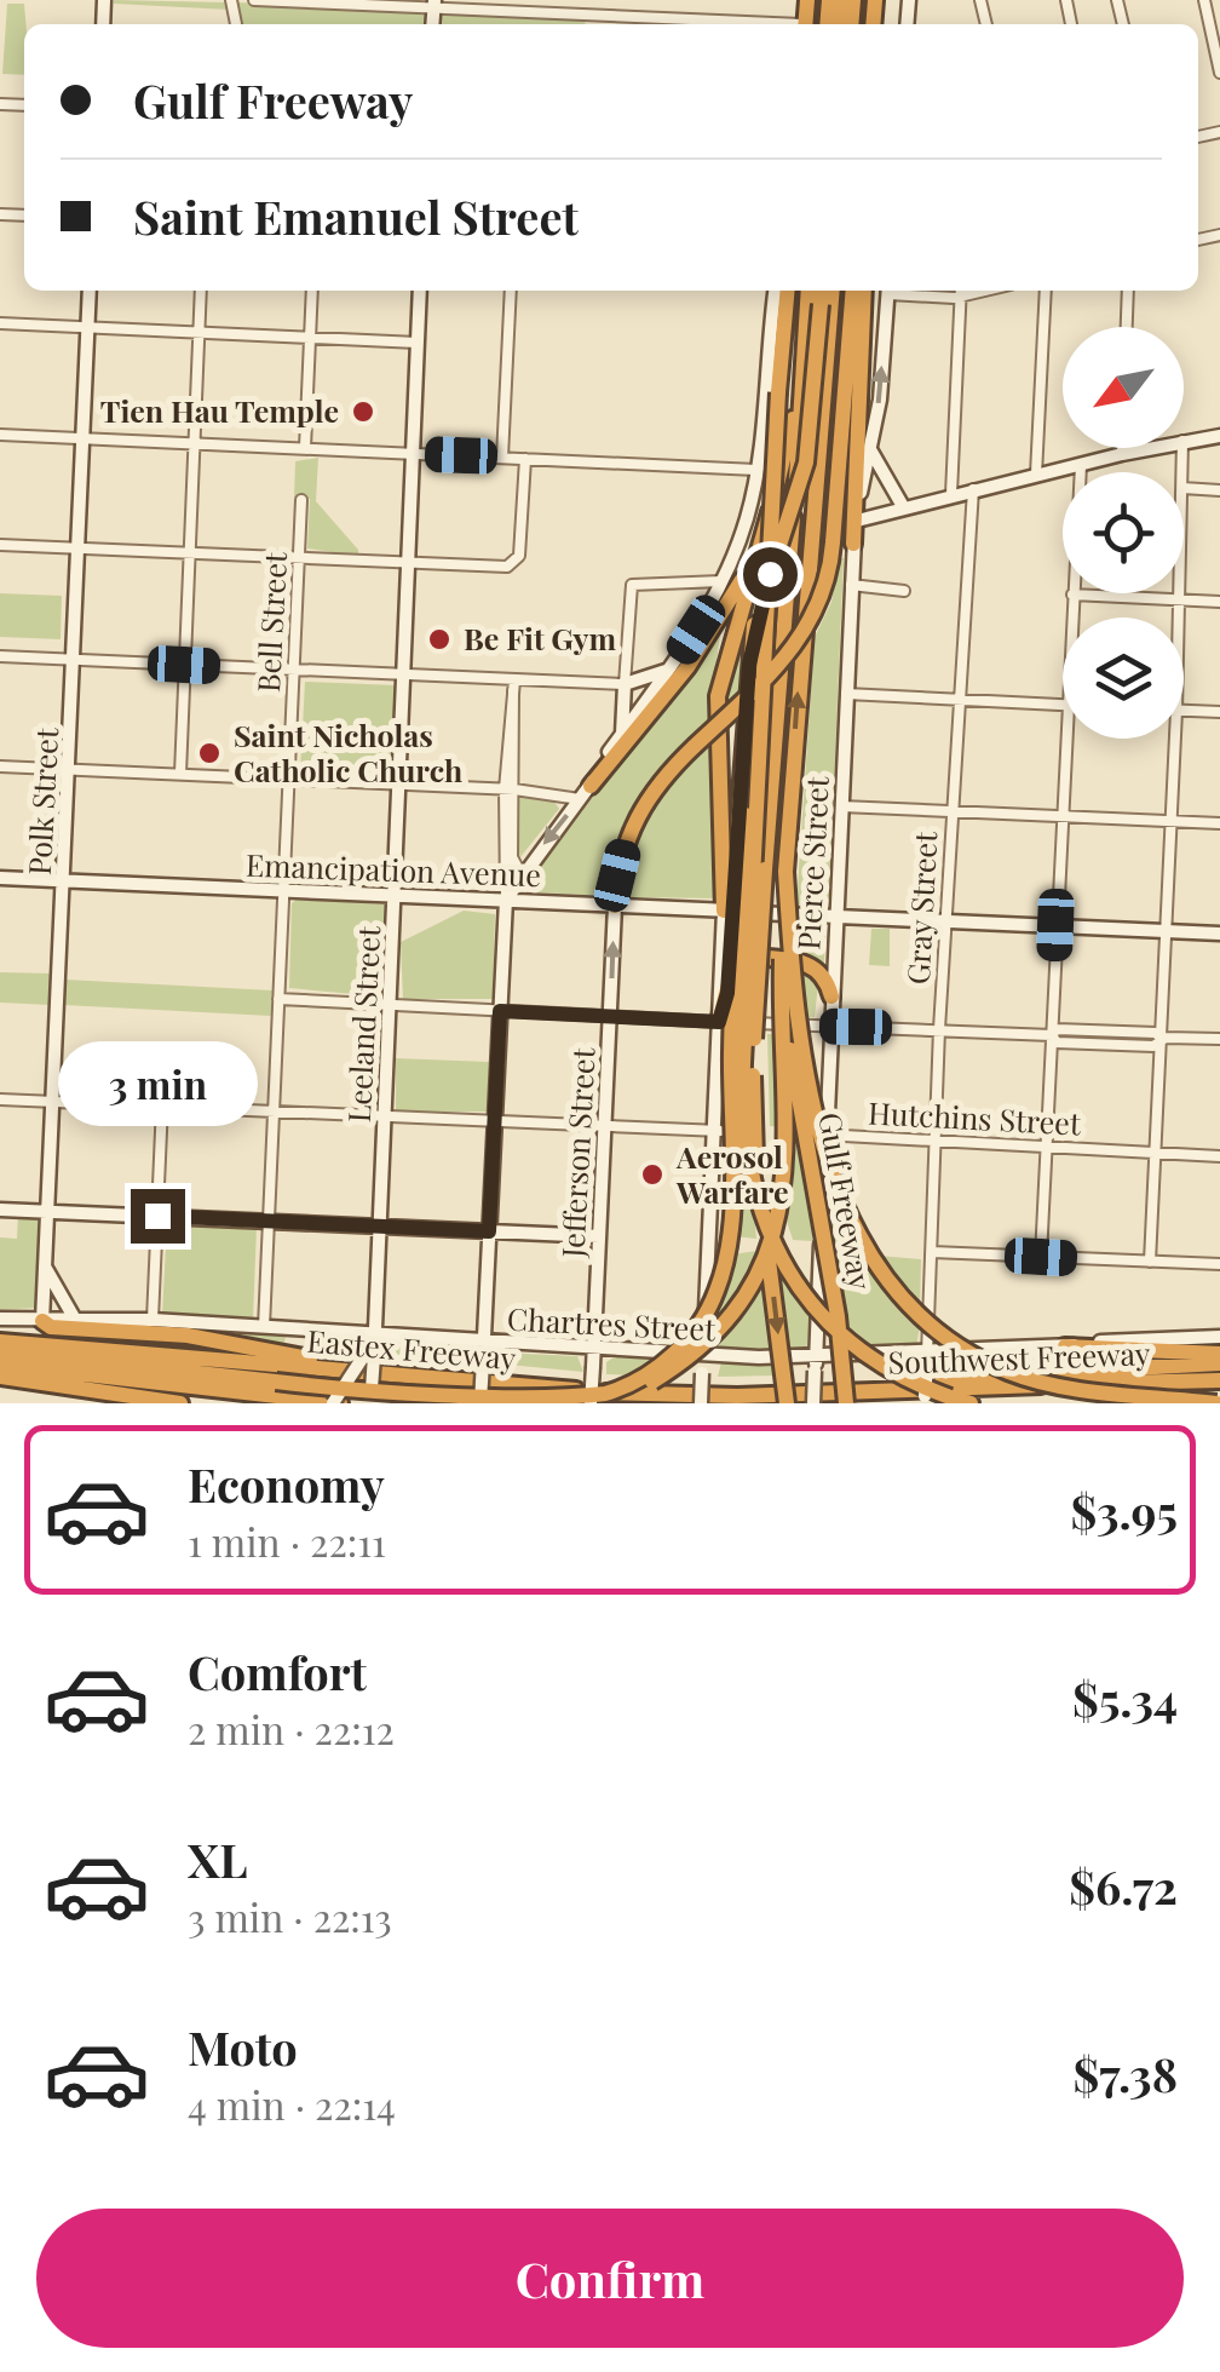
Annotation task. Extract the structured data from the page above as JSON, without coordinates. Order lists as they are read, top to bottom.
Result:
{
  "streets": {
    "highway": ["Gulf Freeway", "Eastex Freeway", "Southwest Freeway"],
    "main road": [
      "Polk Street",
      "Pierce Street",
      "Emancipation Avenue",
      "Gray Street",
      "Leeland Street",
      "Jefferson Street",
      "Chartres Street"
    ],
    "street": ["Bell Street", "Hutchins Street"]
  },
  "crossings": [
    ["Bell Street", "Emancipation Avenue"],
    ["Bell Street", "Chartres Street"],
    ["Polk Street", "Emancipation Avenue"],
    ["Polk Street", "Chartres Street"],
    ["Pierce Street", "Emancipation Avenue"],
    ["Pierce Street", "Hutchins Street"],
    ["Pierce Street", "Chartres Street"],
    ["Pierce Street", "Eastex Freeway"],
    ["Pierce Street", "Southwest Freeway"],
    ["Emancipation Avenue", "Gray Street"],
    ["Emancipation Avenue", "Leeland Street"],
    ["Emancipation Avenue", "Jefferson Street"],
    ["Gray Street", "Hutchins Street"],
    ["Gray Street", "Chartres Street"],
    ["Leeland Street", "Chartres Street"],
    ["Jefferson Street", "Chartres Street"],
    ["Eastex Freeway", "Southwest Freeway"]
  ],
  "places": [
    "Tien Hau Temple",
    "Be Fit Gym",
    "Saint Nicholas Catholic Church",
    "Aerosol Warfare"
  ],
  "north": "bottom left",
  "page": {
    "banner": ["Gulf Freeway", "Saint Emanuel Street"],
    "bubble": "3 min",
    "list": [
      {
        "name": "Economy",
        "note": "1 min · 22:11",
        "value": "$3.95"
      },
      {
        "name": "Comfort",
        "note": "2 min · 22:12",
        "value": "$5.34"
      },
      {
        "name": "XL",
        "note": "3 min · 22:13",
        "value": "$6.72"
      },
      {
        "name": "Moto",
        "note": "4 min · 22:14",
        "value": "$7.38"
      }
    ],
    "buttons": "Confirm"
  }
}
